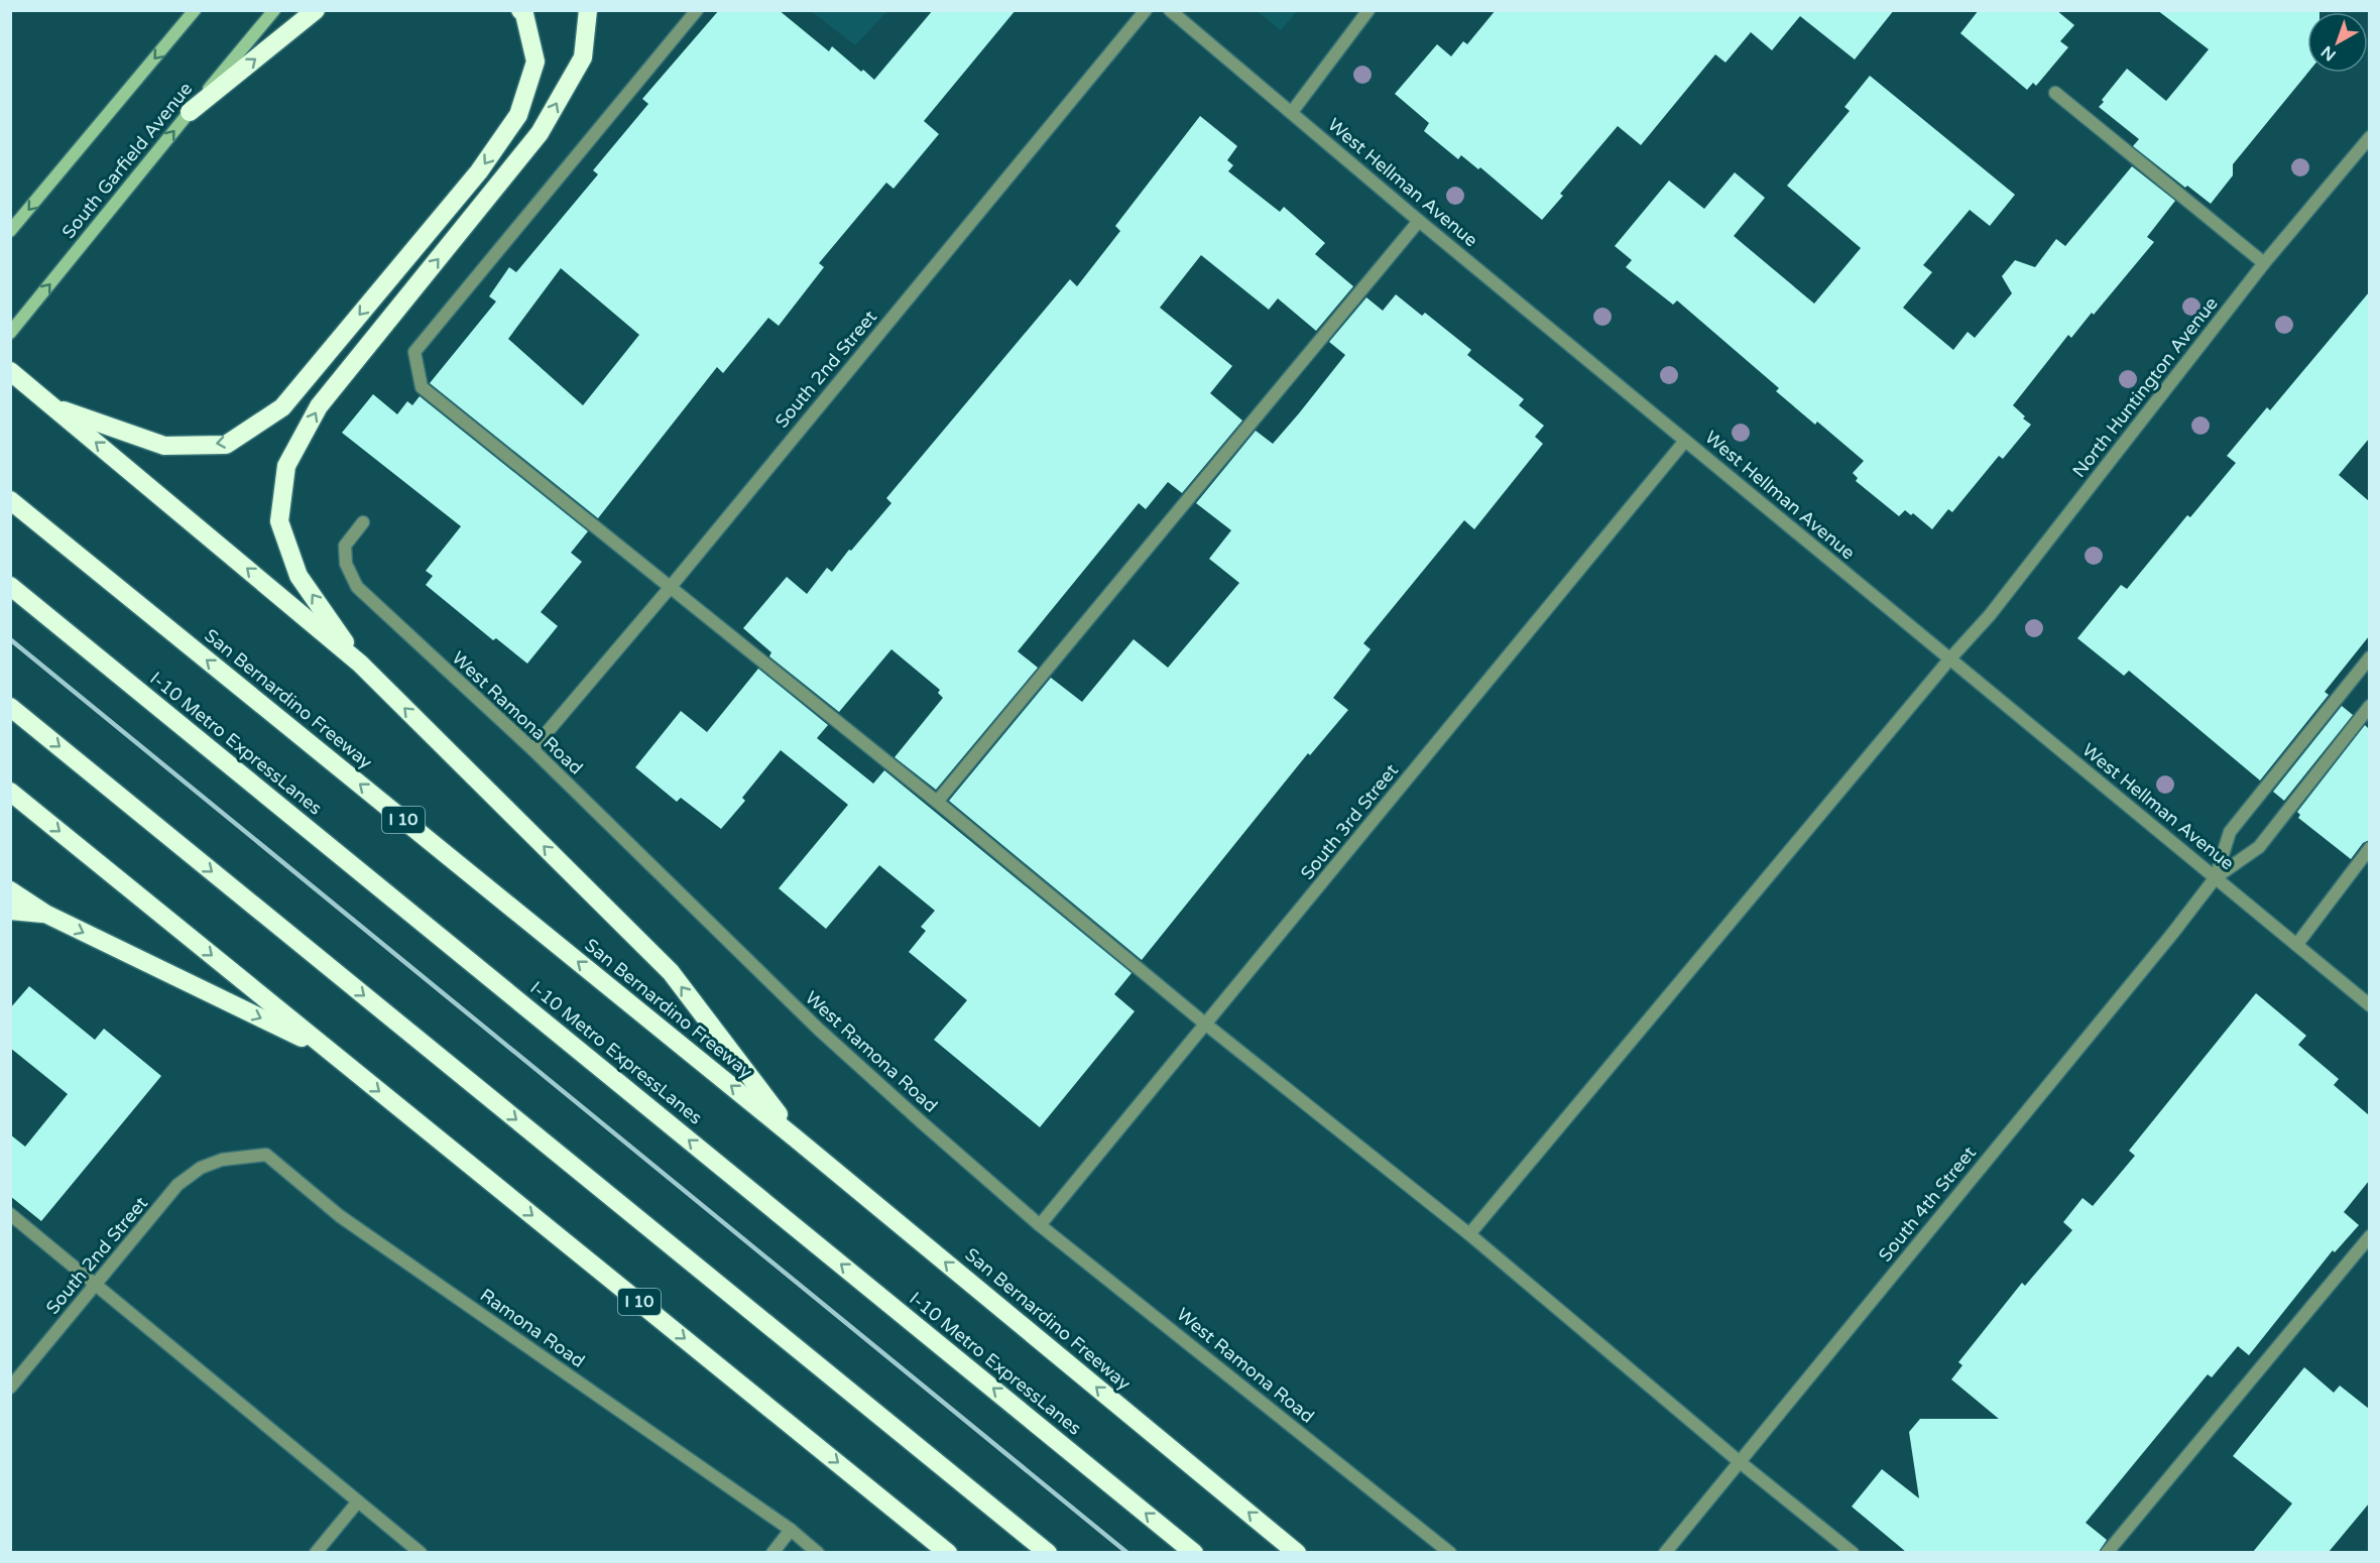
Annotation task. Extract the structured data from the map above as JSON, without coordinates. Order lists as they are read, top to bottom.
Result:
{
  "streets": {
    "highway": ["San Bernardino Freeway", "I-10 Metro ExpressLanes", "I 10"],
    "main road": ["South Garfield Avenue"],
    "street": [
      "West Hellman Avenue",
      "South 2nd Street",
      "North Huntington Avenue",
      "West Ramona Road",
      "South 3rd Street",
      "South 4th Street",
      "Ramona Road"
    ]
  },
  "crossings": [
    ["West Hellman Avenue", "North Huntington Avenue"],
    ["West Hellman Avenue", "South 3rd Street"],
    ["West Hellman Avenue", "South 4th Street"],
    ["South 2nd Street", "West Ramona Road"],
    ["South 2nd Street", "Ramona Road"],
    ["West Ramona Road", "South 3rd Street"]
  ],
  "north": "bottom left"
}
